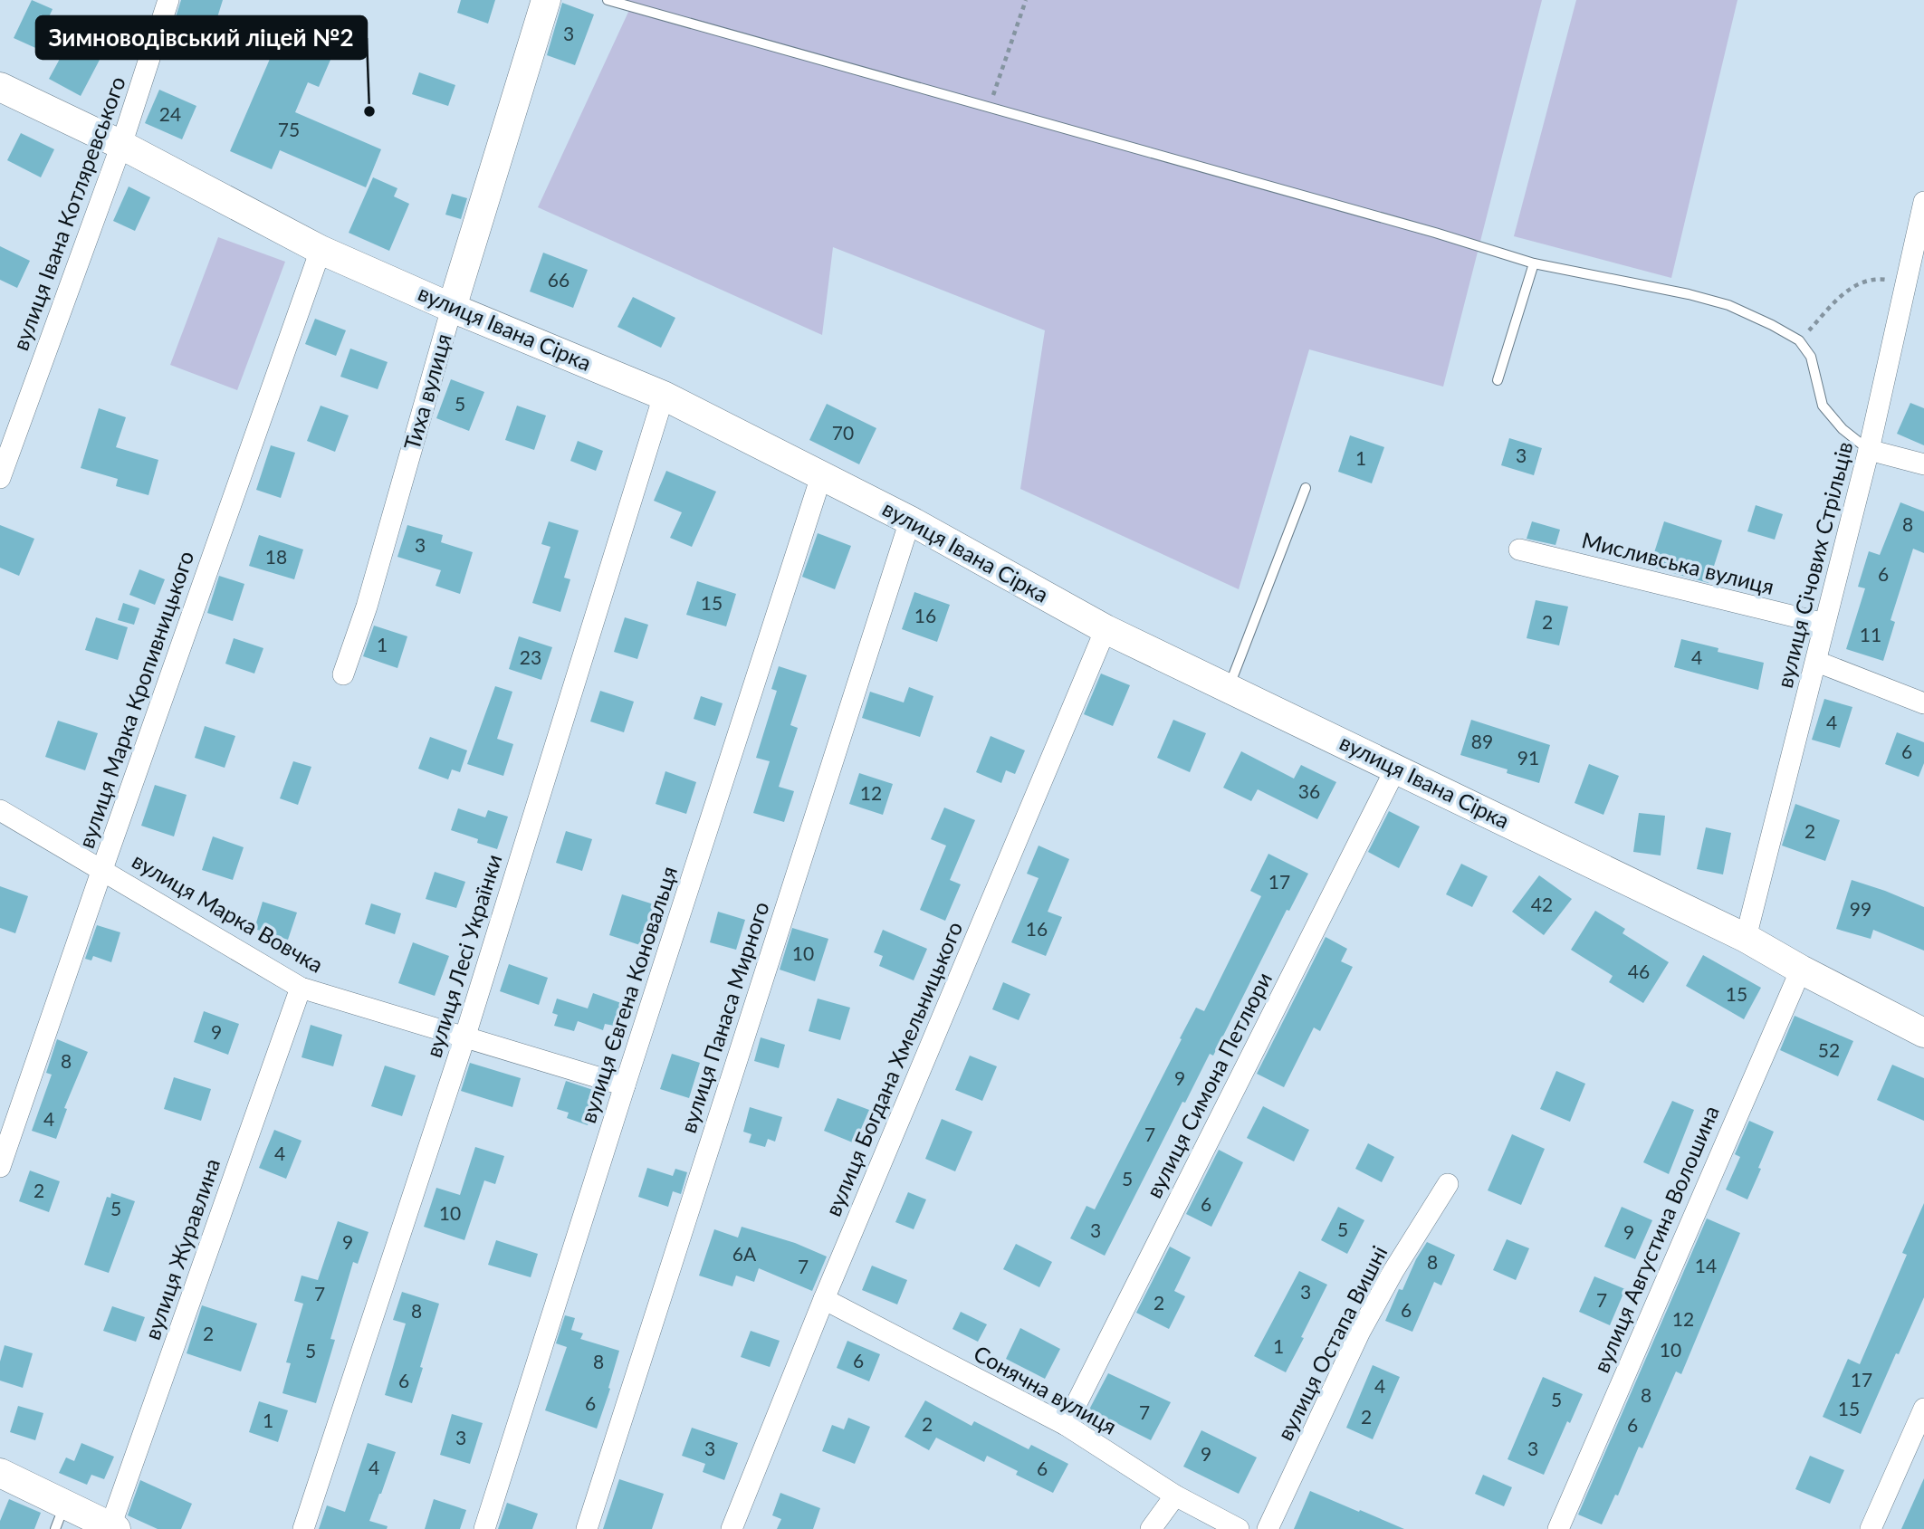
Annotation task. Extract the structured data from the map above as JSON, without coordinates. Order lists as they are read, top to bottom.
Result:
{
  "streets": {
    "street": [
      "вулиця Івана Котляревського",
      "вулиця Івана Сірка",
      "Тиха вулиця",
      "Мисливська вулиця",
      "вулиця Січових Стрільців",
      "вулиця Марка Кропивницького",
      "вулиця Марка Вовчка",
      "вулиця Лесі Українки",
      "вулиця Євгена Коновальця",
      "вулиця Панаса Мирного",
      "вулиця Богдана Хмельницького",
      "вулиця Симона Петлюри",
      "вулиця Августина Волошина",
      "вулиця Журавлина",
      "вулиця Остапа Вишні",
      "Сонячна вулиця"
    ]
  },
  "crossings": [
    ["вулиця Івана Котляревського", "вулиця Івана Сірка"],
    ["вулиця Івана Сірка", "Тиха вулиця"],
    ["вулиця Івана Сірка", "вулиця Січових Стрільців"],
    ["вулиця Івана Сірка", "вулиця Марка Кропивницького"],
    ["вулиця Івана Сірка", "вулиця Лесі Українки"],
    ["вулиця Івана Сірка", "вулиця Євгена Коновальця"],
    ["вулиця Івана Сірка", "вулиця Панаса Мирного"],
    ["вулиця Івана Сірка", "вулиця Богдана Хмельницького"],
    ["вулиця Івана Сірка", "вулиця Симона Петлюри"],
    ["вулиця Івана Сірка", "вулиця Августина Волошина"],
    ["Мисливська вулиця", "вулиця Січових Стрільців"],
    ["вулиця Марка Кропивницького", "вулиця Марка Вовчка"],
    ["вулиця Марка Вовчка", "вулиця Лесі Українки"],
    ["вулиця Марка Вовчка", "вулиця Євгена Коновальця"],
    ["вулиця Марка Вовчка", "вулиця Журавлина"],
    ["вулиця Богдана Хмельницького", "Сонячна вулиця"],
    ["вулиця Симона Петлюри", "Сонячна вулиця"]
  ],
  "places": ["Зимноводівський ліцей №2"],
  "house_numbers": [
    "3",
    "24",
    "75",
    "66",
    "5",
    "70",
    "3",
    "1",
    "8",
    "3",
    "18",
    "6",
    "15",
    "16",
    "2",
    "11",
    "1",
    "23",
    "4",
    "4",
    "89",
    "6",
    "91",
    "36",
    "12",
    "2",
    "17",
    "42",
    "99",
    "16",
    "10",
    "46",
    "15",
    "9",
    "52",
    "8",
    "9",
    "4",
    "7",
    "4",
    "5",
    "2",
    "6",
    "5",
    "10",
    "5",
    "3",
    "9",
    "9",
    "6А",
    "8",
    "14",
    "7",
    "3",
    "7",
    "7",
    "2",
    "6",
    "8",
    "12",
    "2",
    "1",
    "10",
    "5",
    "6",
    "8",
    "17",
    "6",
    "4",
    "8",
    "5",
    "6",
    "15",
    "7",
    "2",
    "1",
    "2",
    "6",
    "3",
    "3",
    "3",
    "9",
    "4",
    "6"
  ]
}
